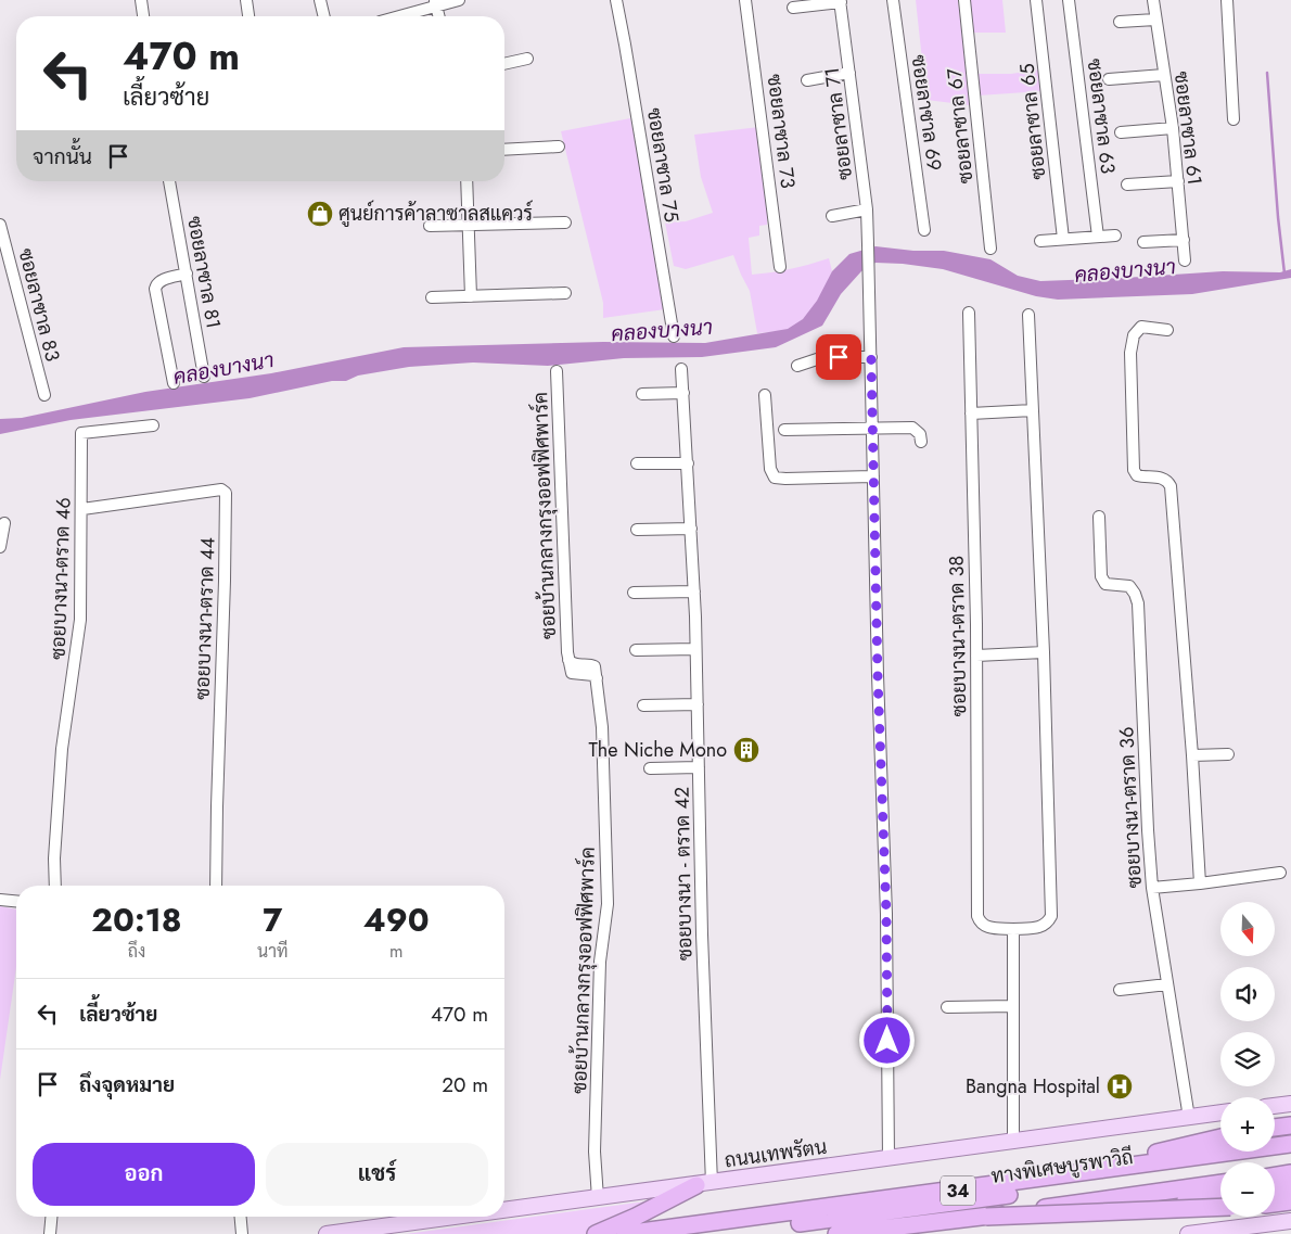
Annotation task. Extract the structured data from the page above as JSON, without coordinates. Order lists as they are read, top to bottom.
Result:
{
  "streets": {
    "highway": ["ทางพิเศษบูรพาวิถี", "34"],
    "main road": ["ถนนเทพรัตน"],
    "street": [
      "ซอยลาซาล 69",
      "ซอยลาซาล 63",
      "ซอยลาซาล 65",
      "ซอยลาซาล 71",
      "ซอยลาซาล 67",
      "ซอยลาซาล 61",
      "ซอยลาซาล 73",
      "ซอยลาซาล 75",
      "ซอยลาซาล 81",
      "ซอยลาซาล 83",
      "ซอยบ้านกลางกรุงออฟฟิศพาร์ค",
      "ซอยบางนา-ตราด 46",
      "ซอยบางนา-ตราด 44",
      "ซอยบางนา-ตราด 38",
      "ซอยบางนา-ตราด 36",
      "ซอยบางนา - ตราด 42"
    ]
  },
  "crossings": [
    ["ซอยลาซาล 71", "ถนนเทพรัตน"],
    ["ซอยบ้านกลางกรุงออฟฟิศพาร์ค", "ถนนเทพรัตน"],
    ["ซอยบางนา-ตราด 46", "ซอยบางนา-ตราด 44"],
    ["ซอยบางนา-ตราด 36", "ถนนเทพรัตน"],
    ["ซอยบางนา - ตราด 42", "ถนนเทพรัตน"]
  ],
  "water": ["คลองบางนา"],
  "places": {
    "shop": ["ศูนย์การค้าลาซาลสแควร์"],
    "building": ["The Niche Mono"],
    "hospital": ["Bangna Hospital"]
  },
  "north": "bottom",
  "page": {
    "turn": ["470 m", "เลี้ยวซ้าย"],
    "then": "จากนั้น",
    "eta": [
      "20:18",
      "ถึง",
      "7",
      "นาที",
      "490",
      "m"
    ],
    "map_buttons": ["+", "−"],
    "list": [
      {
        "name": "เลี้ยวซ้าย",
        "value": "470 m"
      },
      {
        "name": "ถึงจุดหมาย",
        "value": "20 m"
      }
    ],
    "buttons": ["ออก", "แชร์"]
  }
}
